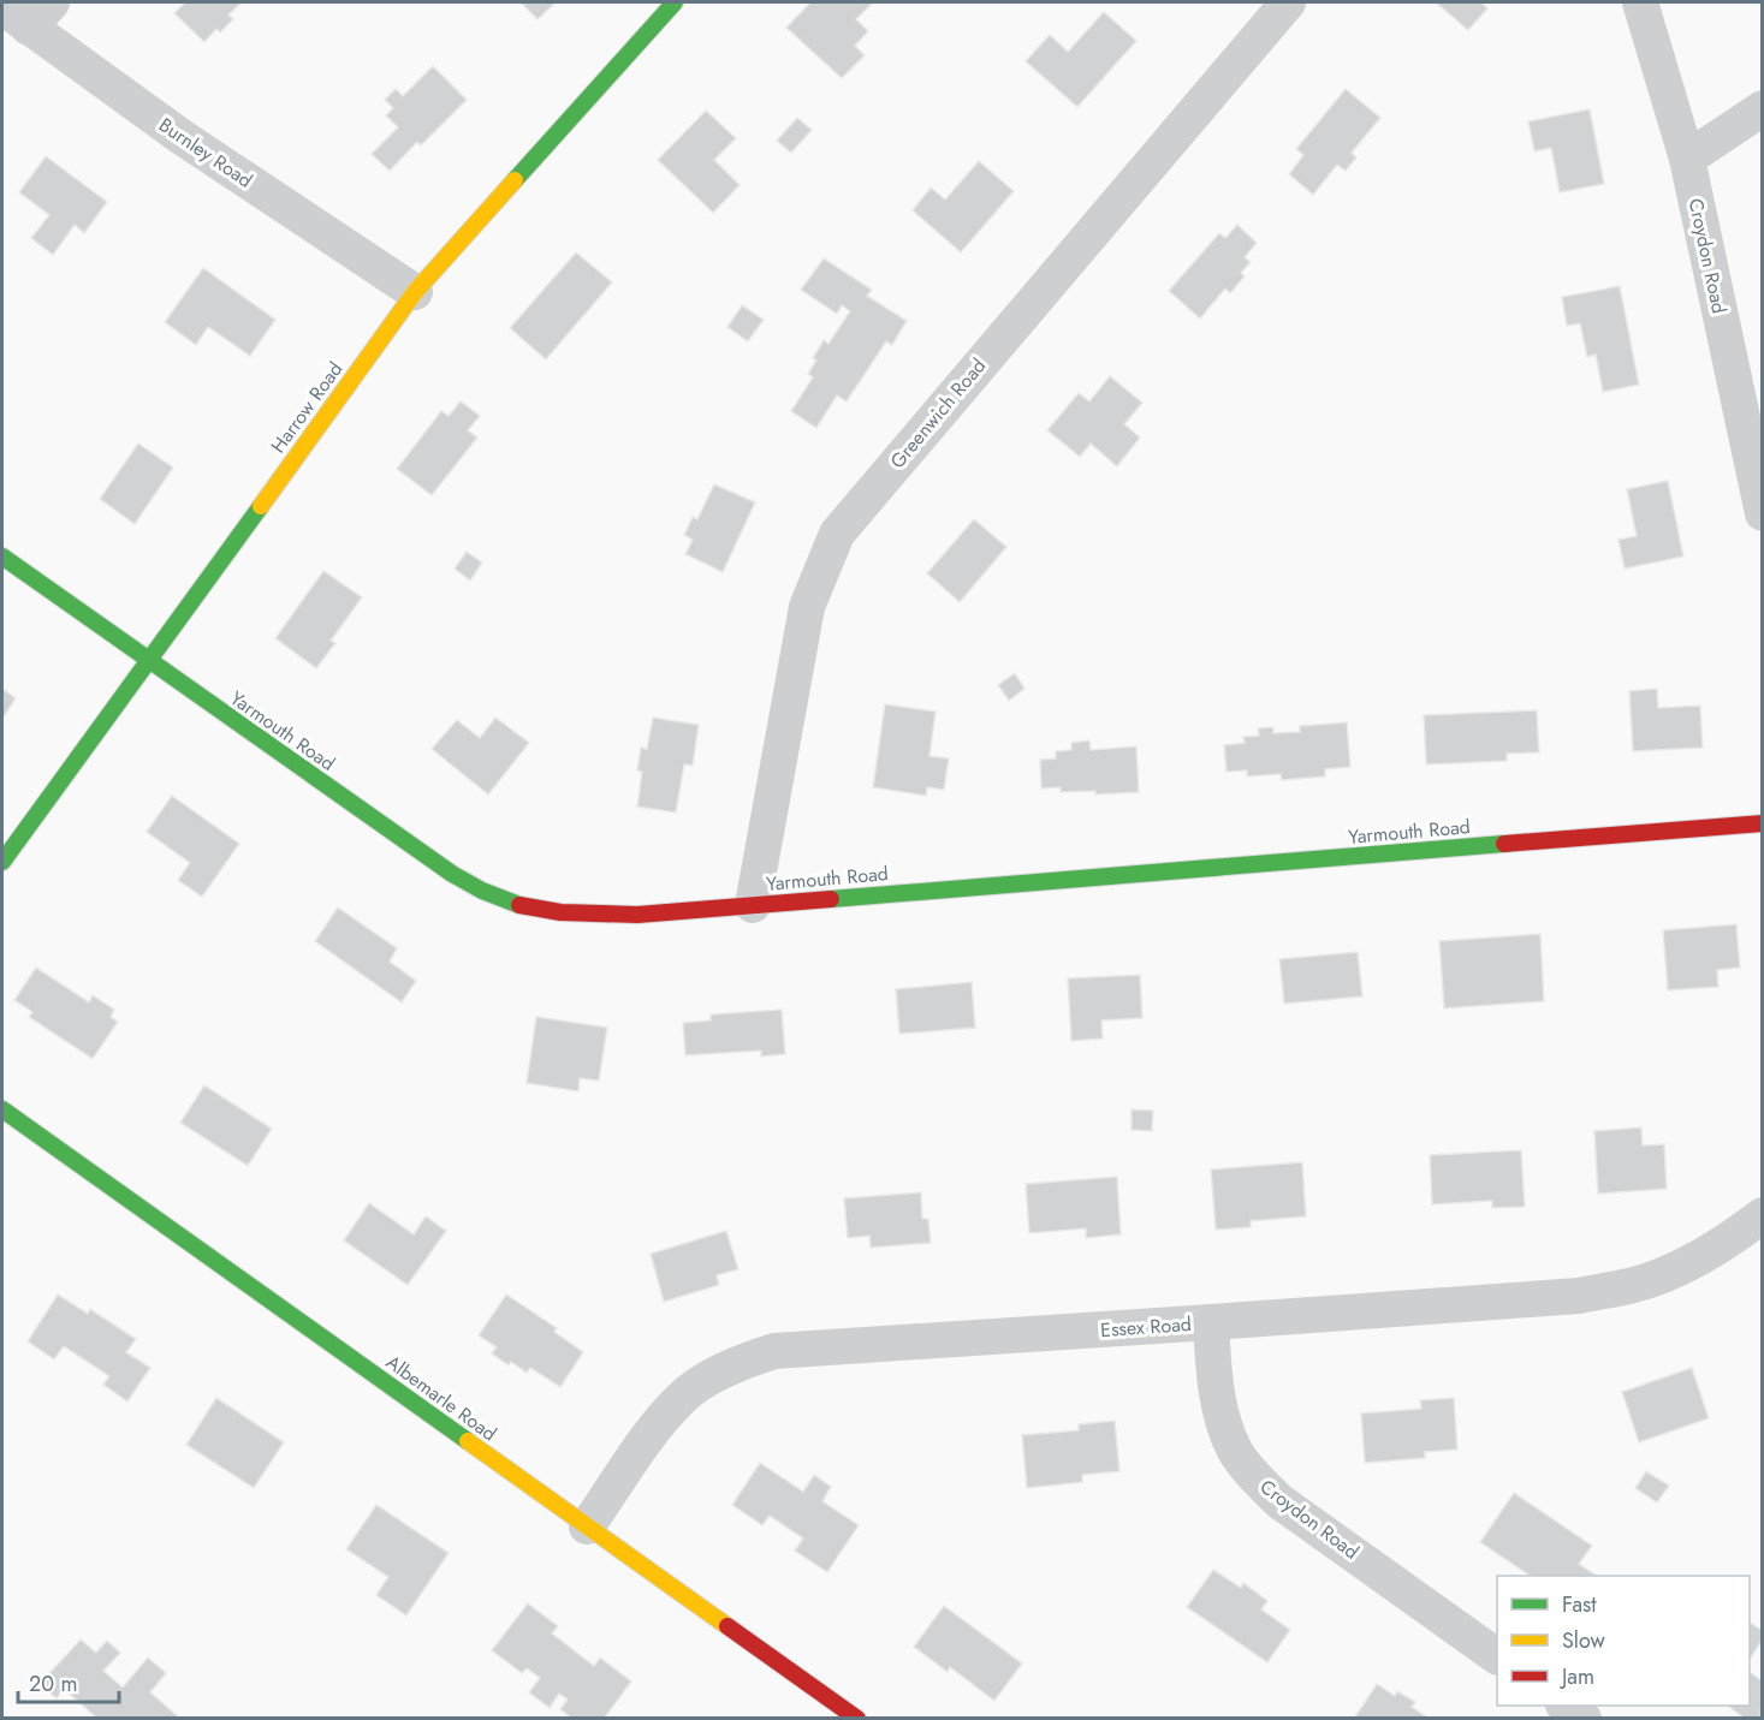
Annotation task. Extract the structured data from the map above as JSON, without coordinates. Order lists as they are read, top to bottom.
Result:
{
  "streets": {
    "street": [
      "Burnley Road",
      "Croydon Road",
      "Harrow Road",
      "Greenwich Road",
      "Yarmouth Road",
      "Essex Road",
      "Albemarle Road"
    ]
  },
  "crossings": [
    ["Burnley Road", "Harrow Road"],
    ["Croydon Road", "Essex Road"],
    ["Harrow Road", "Yarmouth Road"],
    ["Greenwich Road", "Yarmouth Road"],
    ["Essex Road", "Albemarle Road"]
  ],
  "legend": ["Fast", "Slow", "Jam"],
  "scale_bar": "20 m"
}
